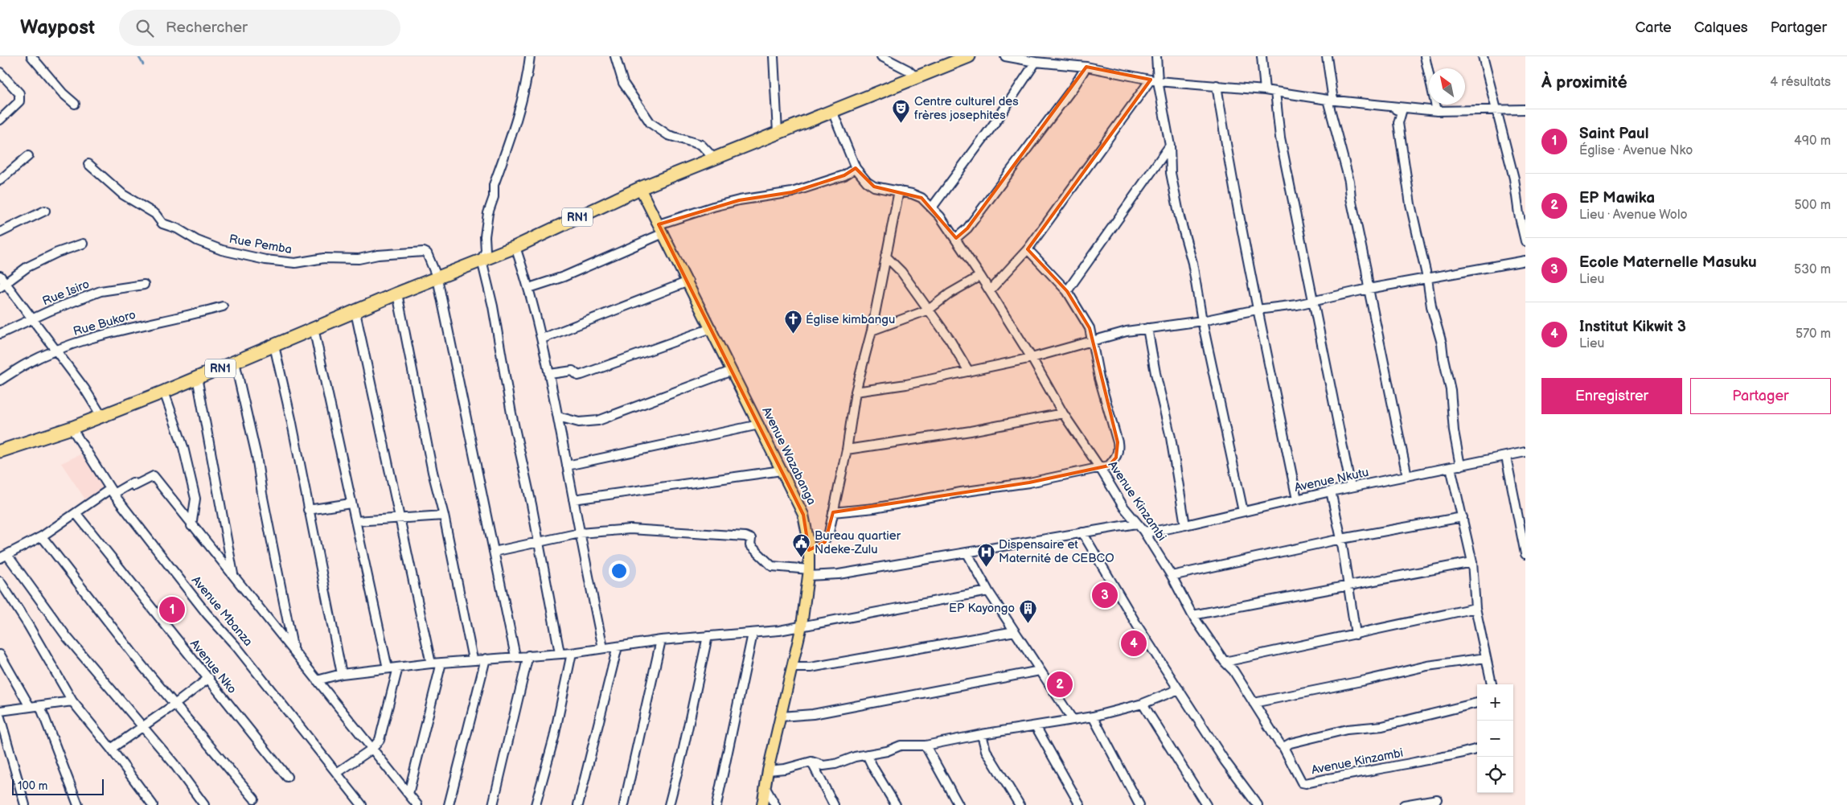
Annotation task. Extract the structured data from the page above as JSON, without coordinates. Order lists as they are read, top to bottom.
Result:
{
  "streets": {
    "highway": ["RN1"],
    "main road": ["Avenue Wazabanga"],
    "street": [
      "Rue Pemba",
      "Rue Isiro",
      "Rue Bukoro",
      "Avenue Nkutu",
      "Avenue Kinzambi",
      "Avenue Mbanza",
      "Avenue Nko"
    ]
  },
  "crossings": [
    ["RN1", "Rue Pemba"],
    ["RN1", "Avenue Wazabanga"],
    ["RN1", "Avenue Kinzambi"],
    ["RN1", "Avenue Mbanza"],
    ["Avenue Nkutu", "Avenue Kinzambi"]
  ],
  "places": {
    "theatre": ["Centre culturel des frères josephites"],
    "church": ["Église kimbangu"],
    "public building": ["Bureau quartier Ndeke-Zulu"],
    "hospital": ["Dispensaire et Maternité de CEBCO"],
    "building": ["EP Kayongo"]
  },
  "scale_bar": "100 m",
  "north": "top left",
  "page": {
    "header": "Waypost",
    "search": "Rechercher",
    "nav": ["Carte", "Calques", "Partager"],
    "heading": ["À proximité", "4 résultats"],
    "list": [
      {
        "mark": "1",
        "name": "Saint Paul",
        "note": "Église · Avenue Nko",
        "value": "490 m"
      },
      {
        "mark": "2",
        "name": "EP Mawika",
        "note": "Lieu · Avenue Wolo",
        "value": "500 m"
      },
      {
        "mark": "3",
        "name": "Ecole Maternelle Masuku",
        "note": "Lieu",
        "value": "530 m"
      },
      {
        "mark": "4",
        "name": "Institut Kikwit 3",
        "note": "Lieu",
        "value": "570 m"
      }
    ],
    "buttons": ["Enregistrer", "Partager"],
    "pins": [
      "3",
      "1",
      "4",
      "2"
    ],
    "map_buttons": ["+", "−"],
    "scale": "100 m"
  }
}
